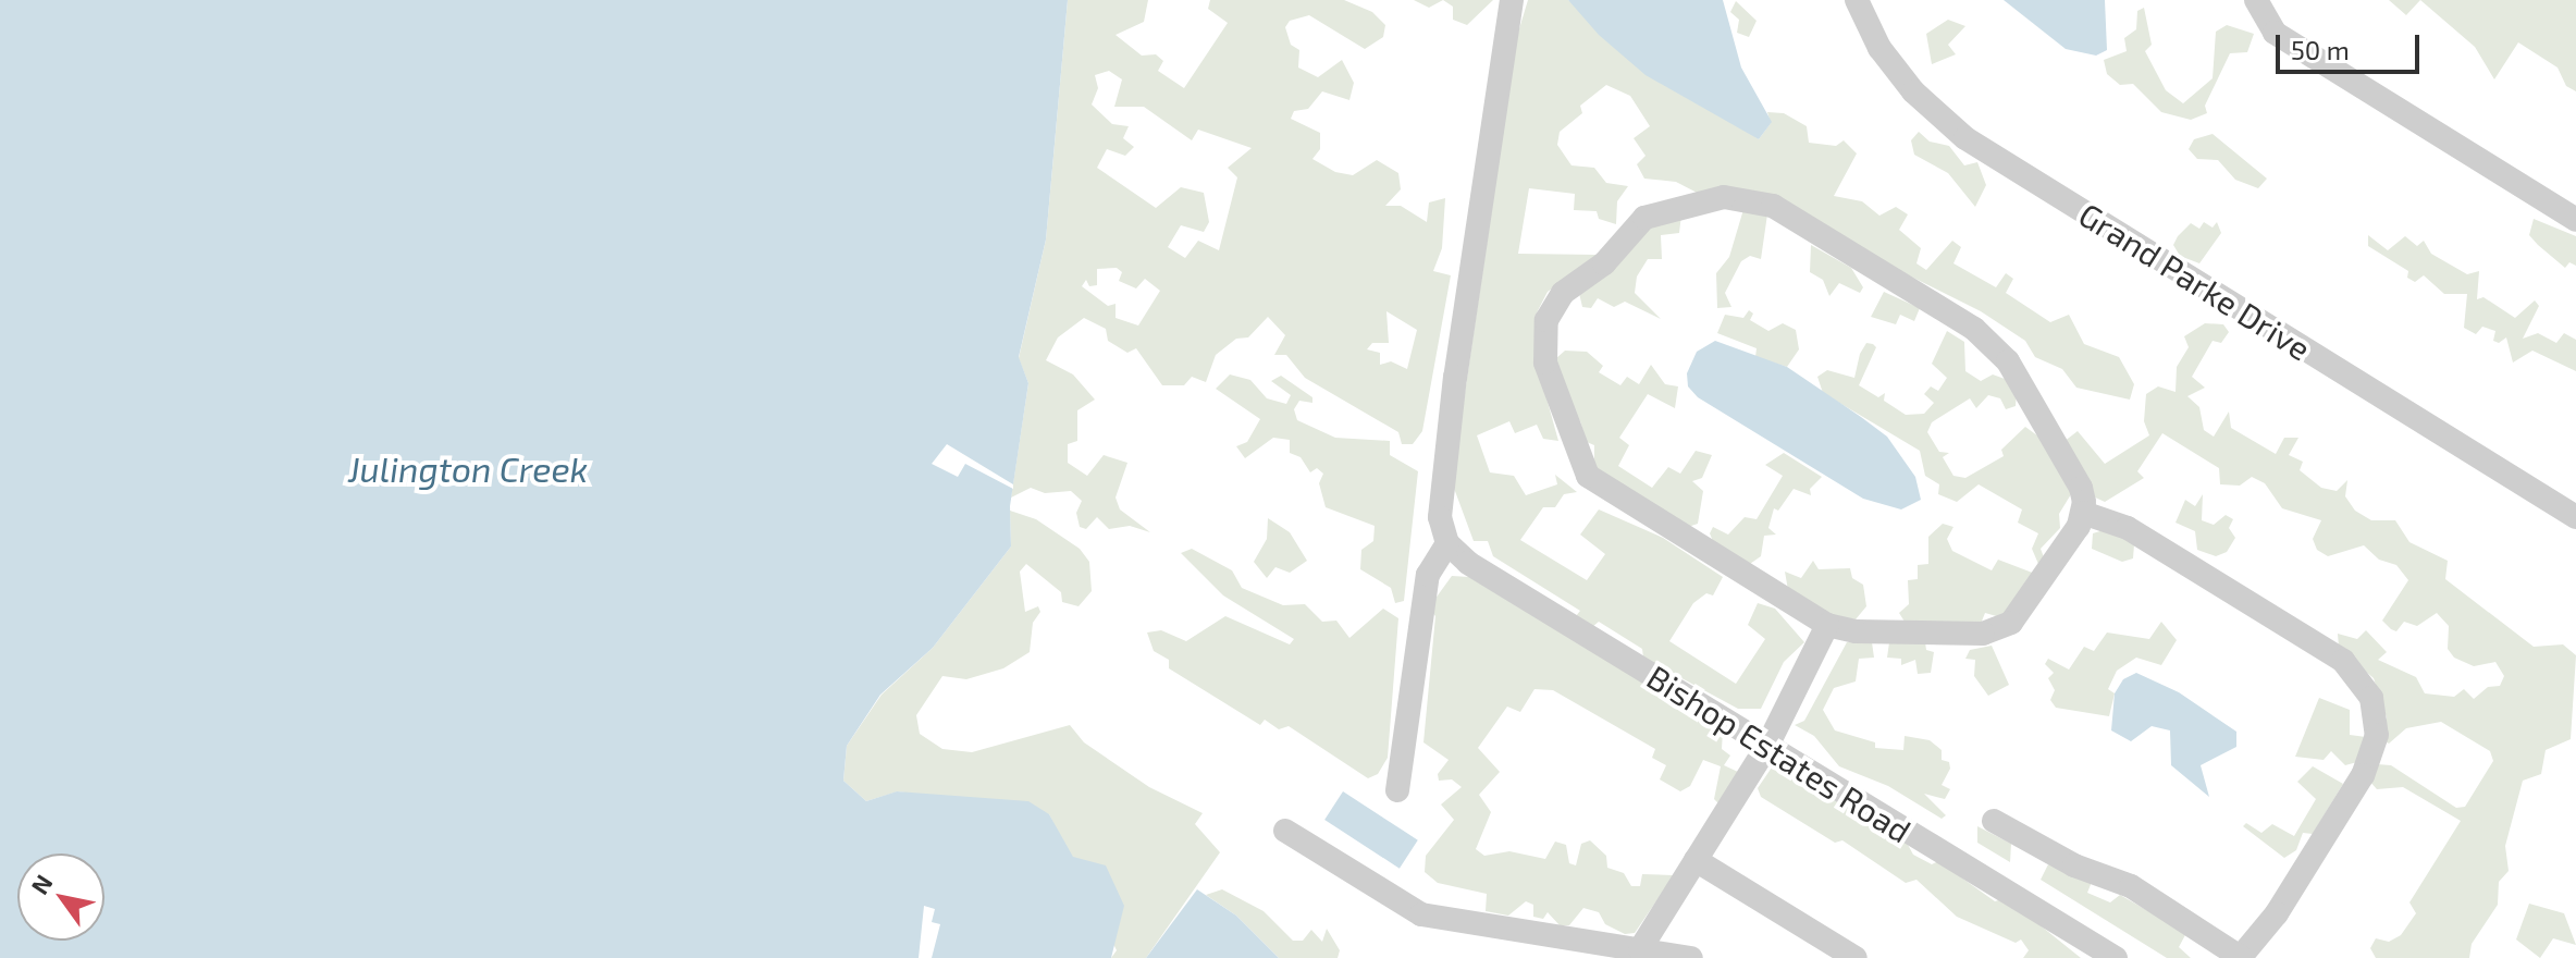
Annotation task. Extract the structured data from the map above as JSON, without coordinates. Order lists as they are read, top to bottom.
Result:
{
  "streets": {
    "street": ["Grand Parke Drive", "Bishop Estates Road"]
  },
  "water": ["Julington Creek"],
  "scale_bar": "50 m",
  "north": "top left"
}
